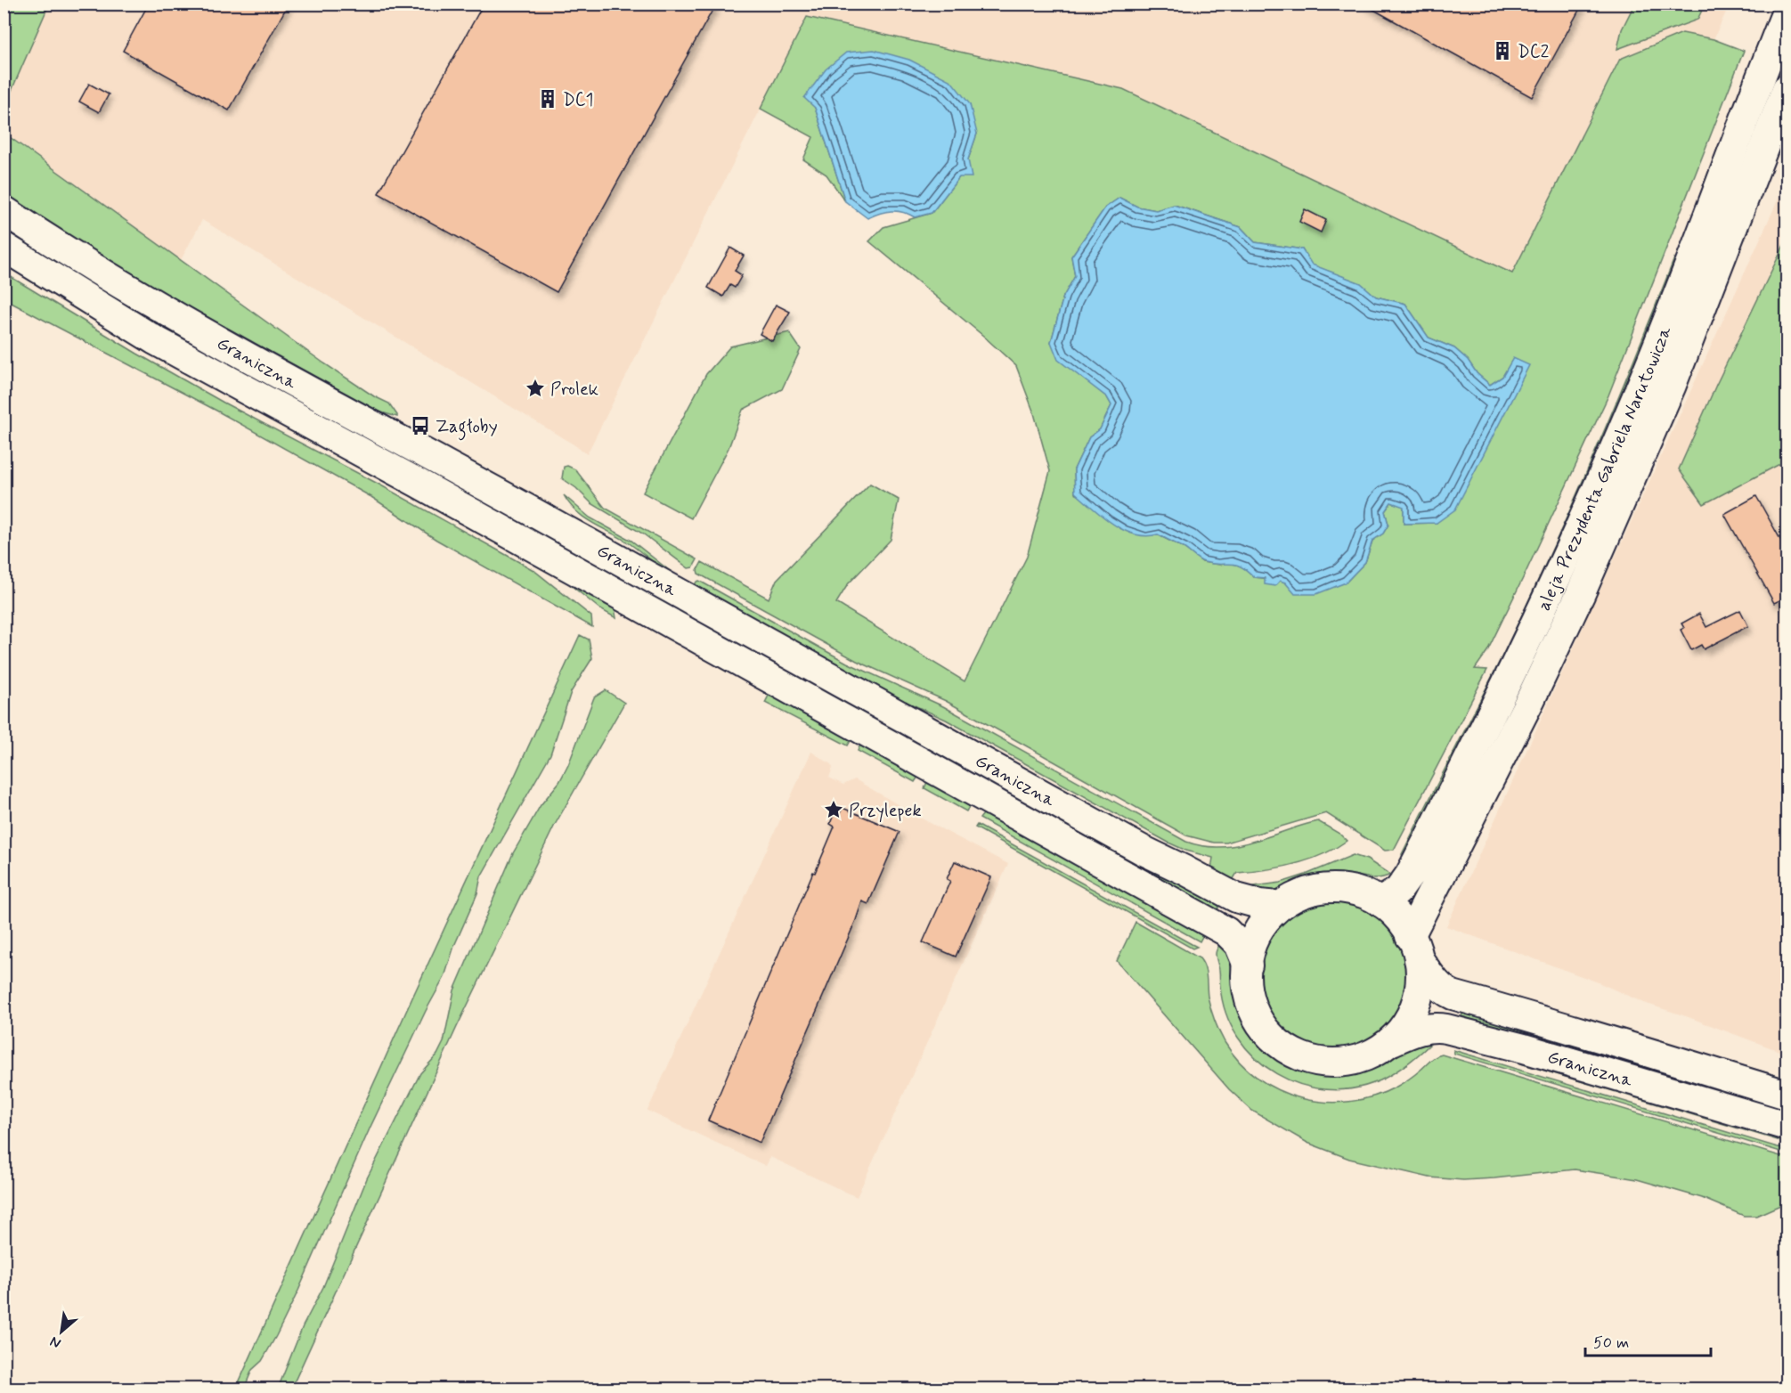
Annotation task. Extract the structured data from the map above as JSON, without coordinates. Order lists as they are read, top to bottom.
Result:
{
  "streets": {
    "main road": ["Graniczna", "aleja Prezydenta Gabriela Narutowicza"]
  },
  "crossings": [
    ["Graniczna", "aleja Prezydenta Gabriela Narutowicza"]
  ],
  "places": {
    "building": ["DC2", "DC1"],
    "place": ["Prolek", "Przylepek"],
    "bus stop": ["Zagłoby"]
  },
  "scale_bar": "50 m",
  "north": "bottom left"
}
